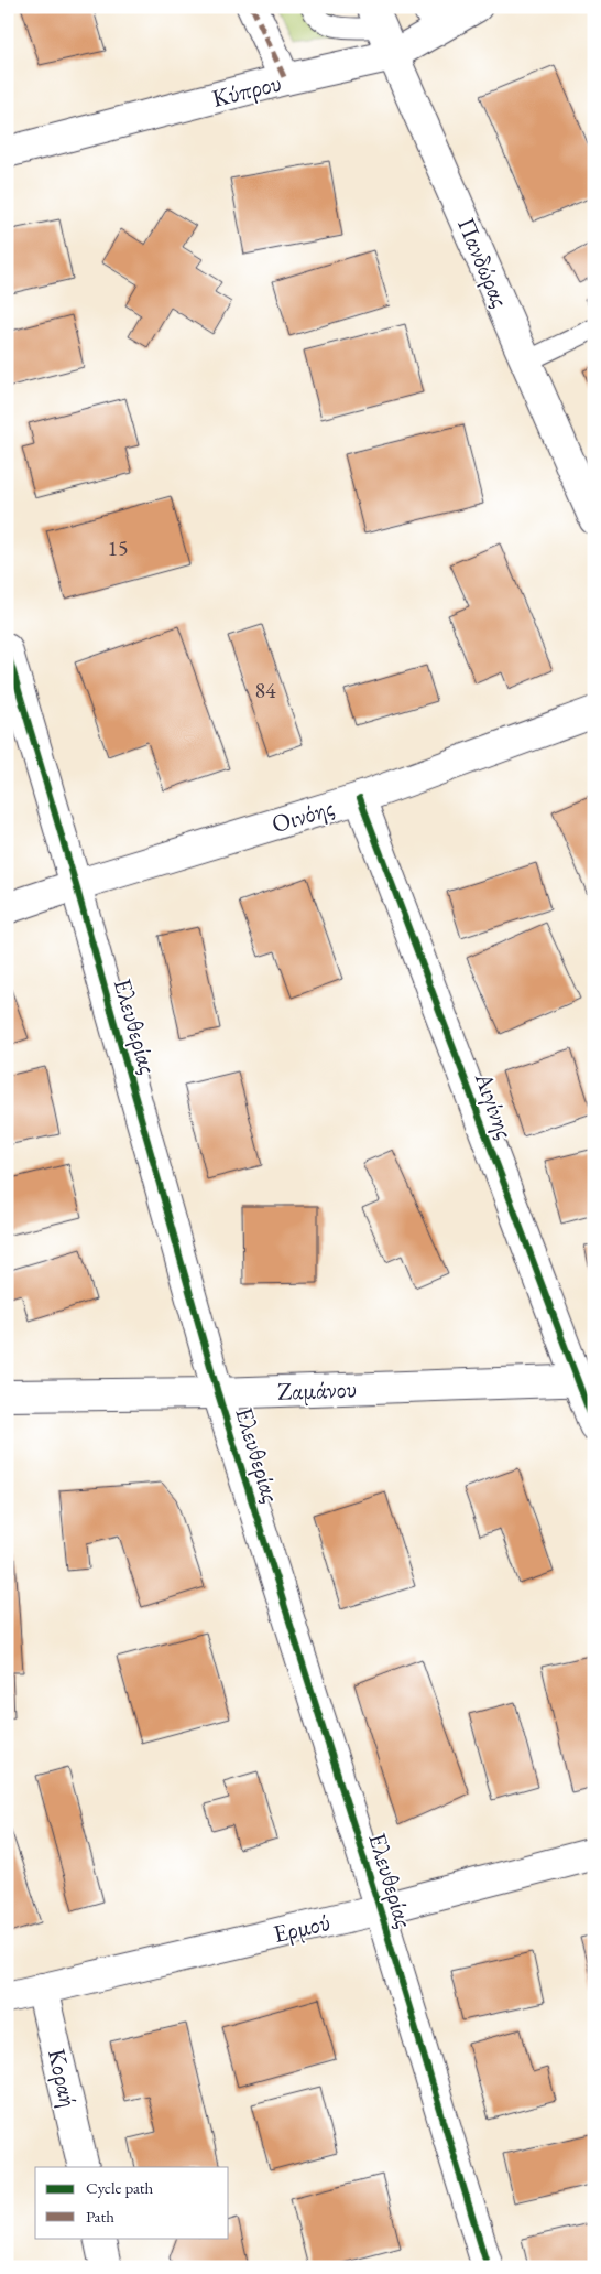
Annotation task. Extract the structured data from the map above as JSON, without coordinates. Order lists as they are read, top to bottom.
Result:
{
  "streets": {
    "street": [
      "Κύπρου",
      "Πανδώρας",
      "Οινόης",
      "Ελευθερίας",
      "Αιγίνης",
      "Ζαμάνου",
      "Ερμού",
      "Κοραή"
    ]
  },
  "crossings": [
    ["Κύπρου", "Πανδώρας"],
    ["Οινόης", "Ελευθερίας"],
    ["Οινόης", "Αιγίνης"],
    ["Ελευθερίας", "Ζαμάνου"],
    ["Ελευθερίας", "Ερμού"],
    ["Αιγίνης", "Ζαμάνου"],
    ["Ερμού", "Κοραή"]
  ],
  "house_numbers": ["15", "84"],
  "legend": ["Cycle path", "Path"]
}
